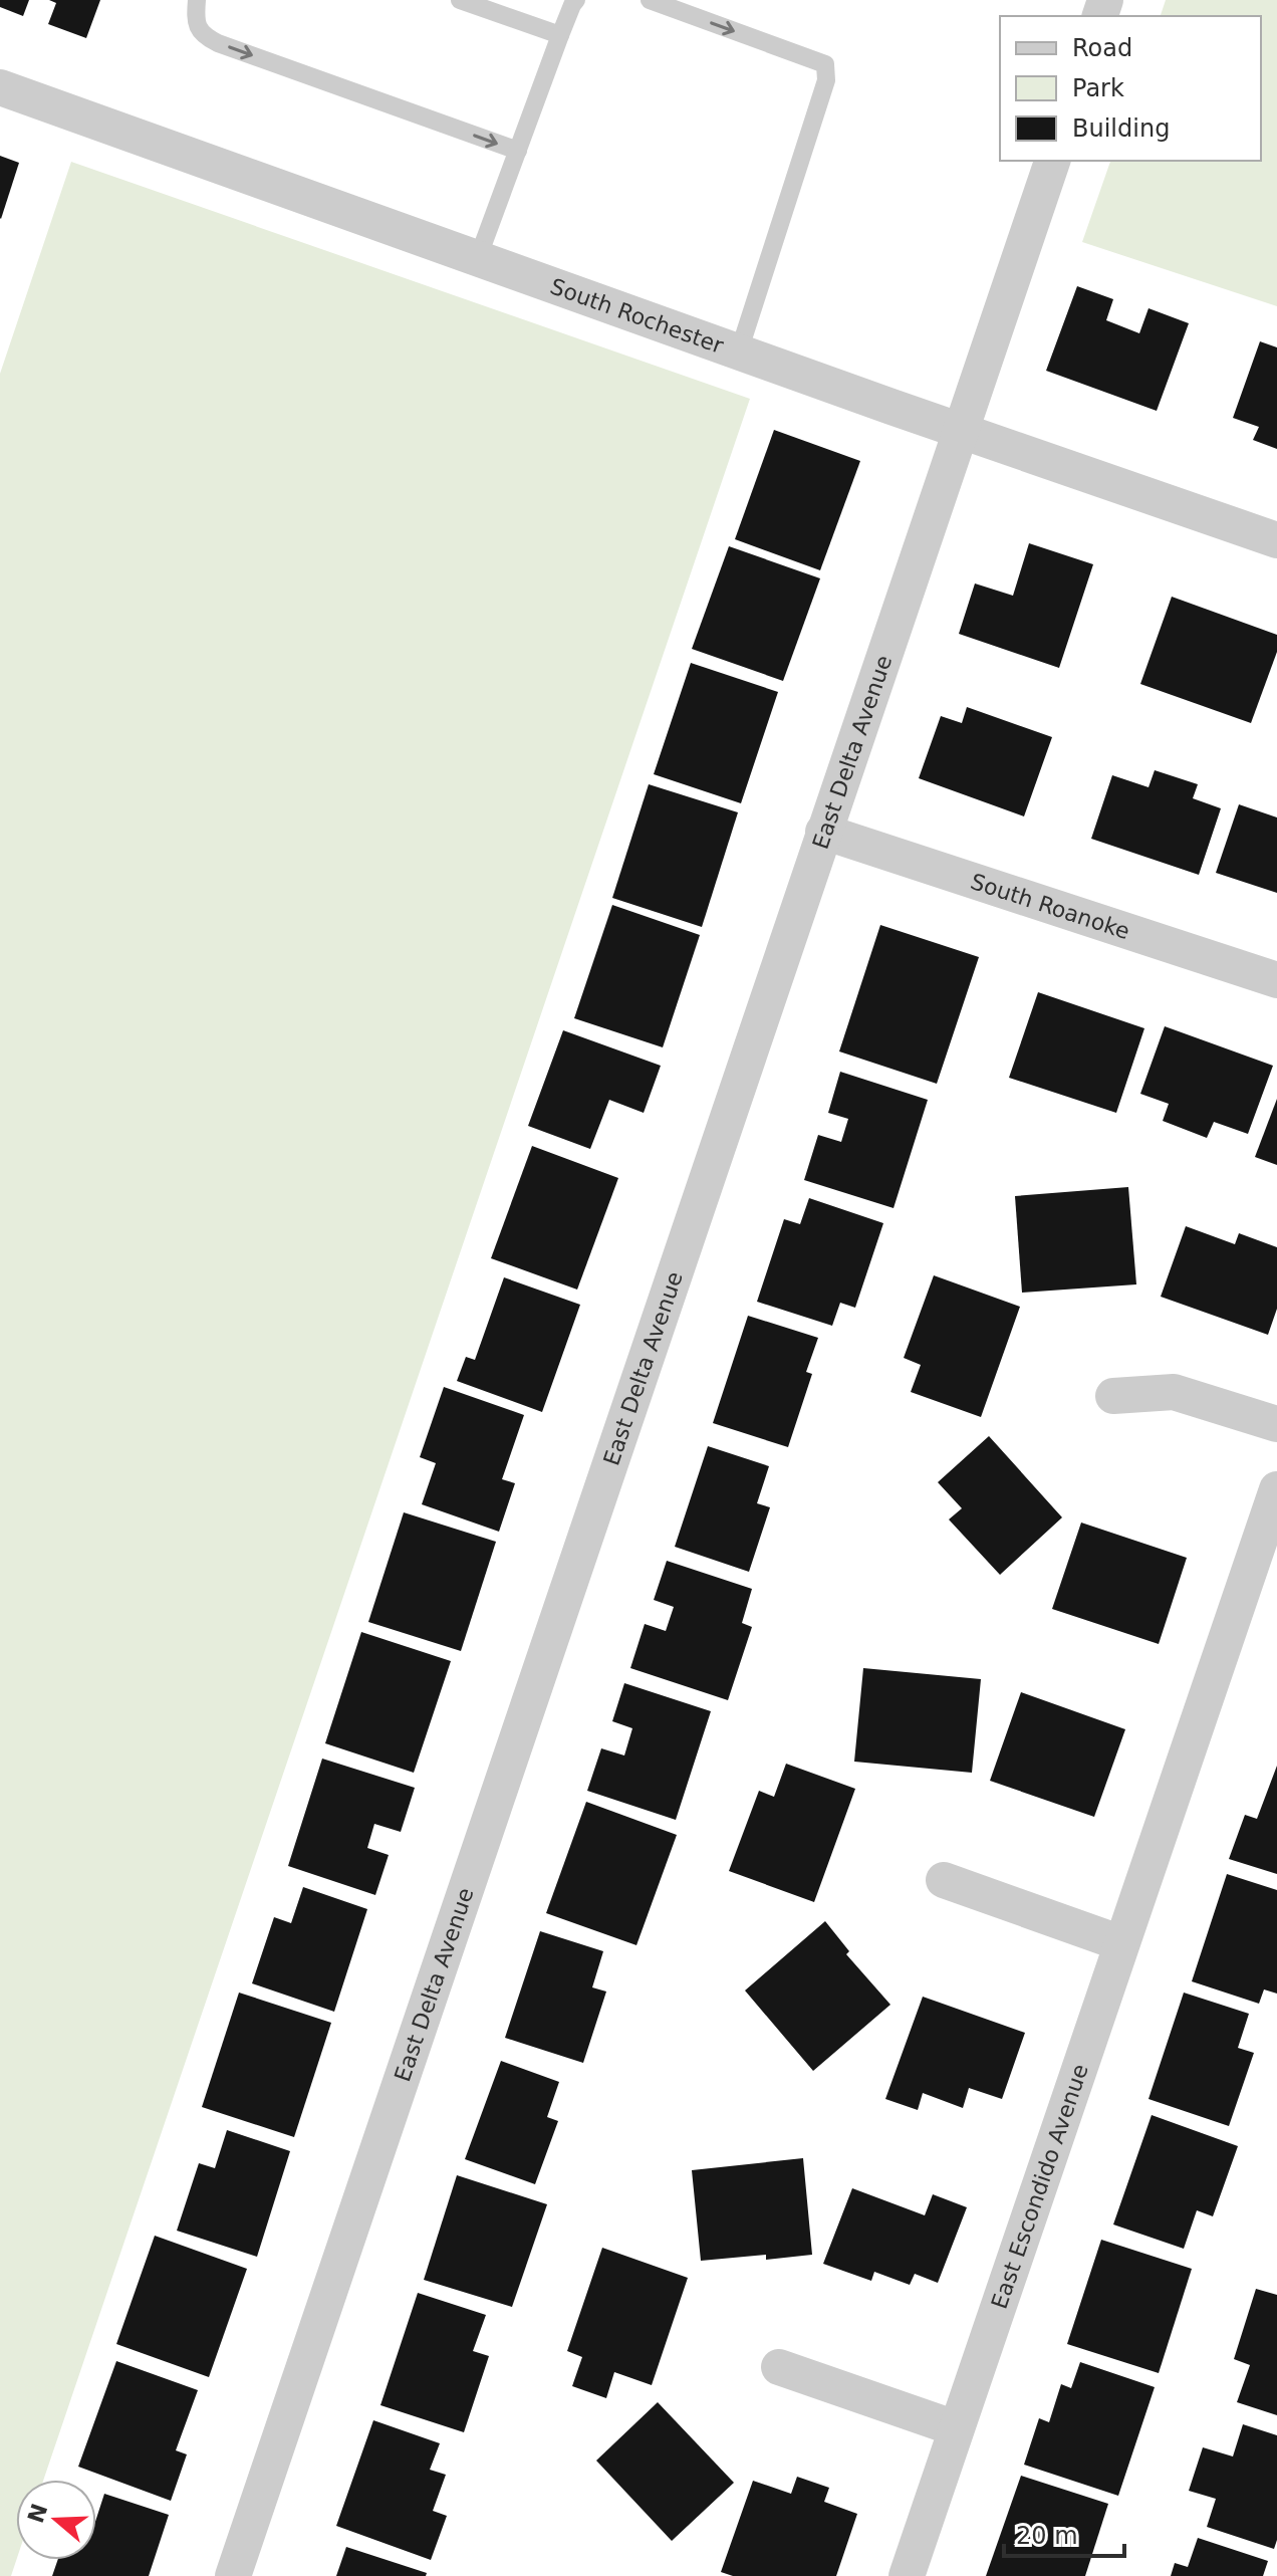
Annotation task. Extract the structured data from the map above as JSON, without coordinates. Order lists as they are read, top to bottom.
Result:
{
  "streets": {
    "street": [
      "South Rochester",
      "East Delta Avenue",
      "South Roanoke",
      "East Escondido Avenue"
    ]
  },
  "crossings": [
    ["South Rochester", "East Delta Avenue"],
    ["East Delta Avenue", "South Roanoke"]
  ],
  "legend": ["Road", "Park", "Building"],
  "scale_bar": "20 m",
  "north": "left"
}
